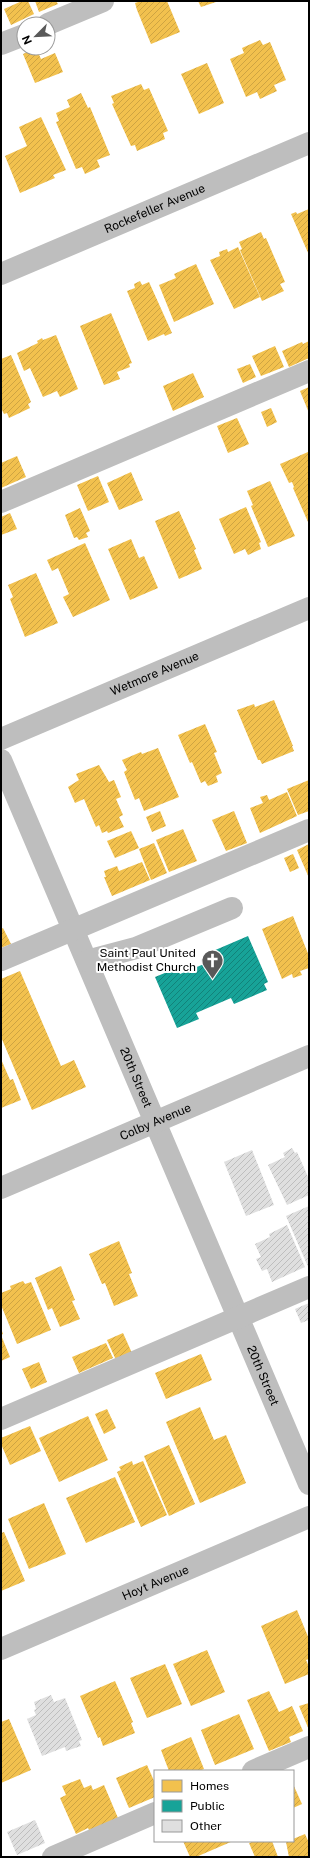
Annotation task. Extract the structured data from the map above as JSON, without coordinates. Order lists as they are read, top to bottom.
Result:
{
  "streets": {
    "street": [
      "Rockefeller Avenue",
      "Wetmore Avenue",
      "20th Street",
      "Colby Avenue",
      "Hoyt Avenue"
    ]
  },
  "crossings": [
    ["20th Street", "Colby Avenue"]
  ],
  "places": {
    "church": ["Saint Paul United Methodist Church"]
  },
  "legend": ["Homes", "Public", "Other"],
  "north": "bottom left"
}
